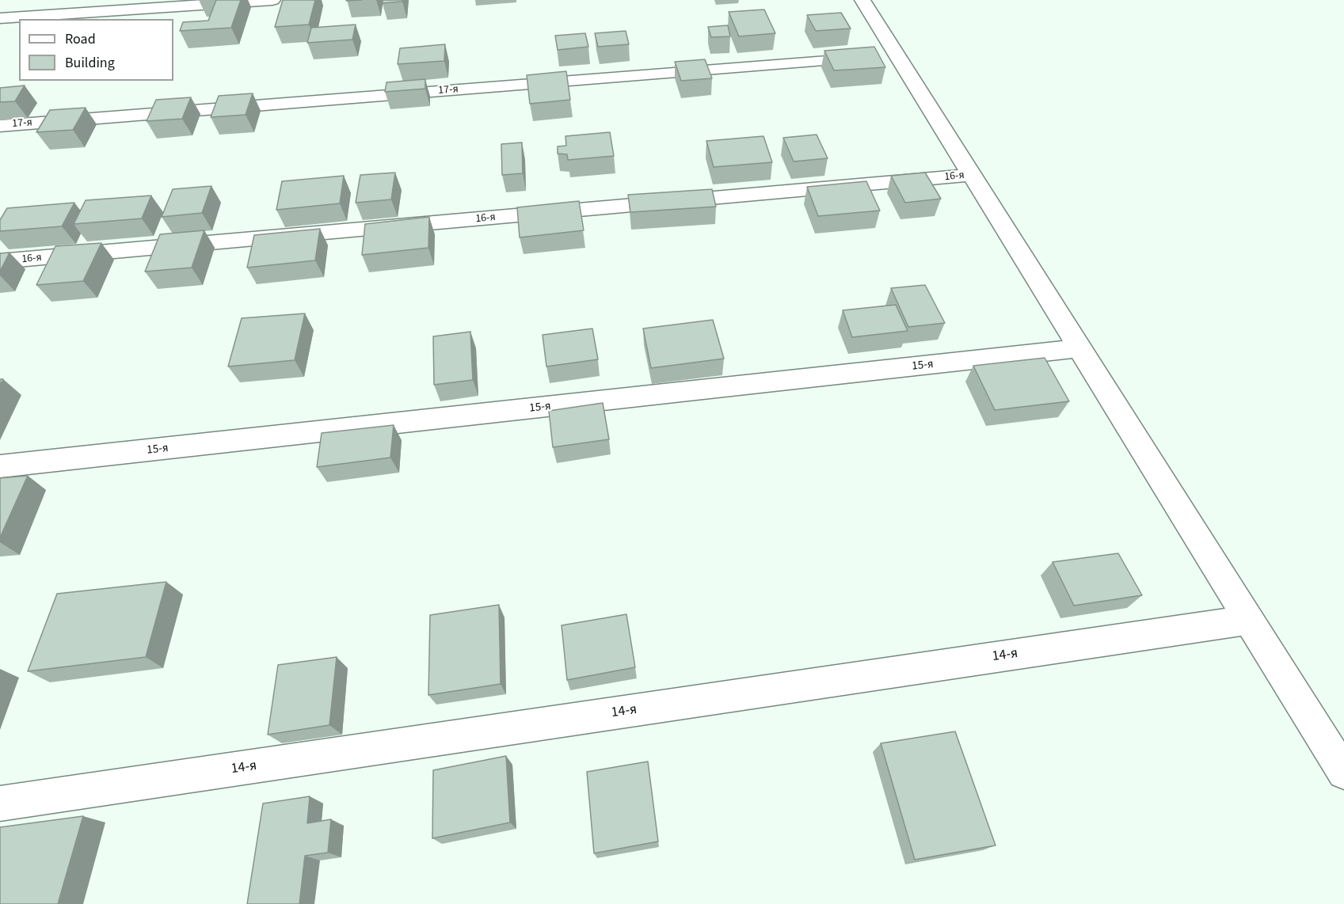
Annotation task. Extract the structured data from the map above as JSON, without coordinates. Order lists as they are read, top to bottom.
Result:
{
  "streets": {
    "street": [
      "17-я",
      "16-я",
      "15-я",
      "14-я"
    ]
  },
  "legend": ["Road", "Building"]
}
